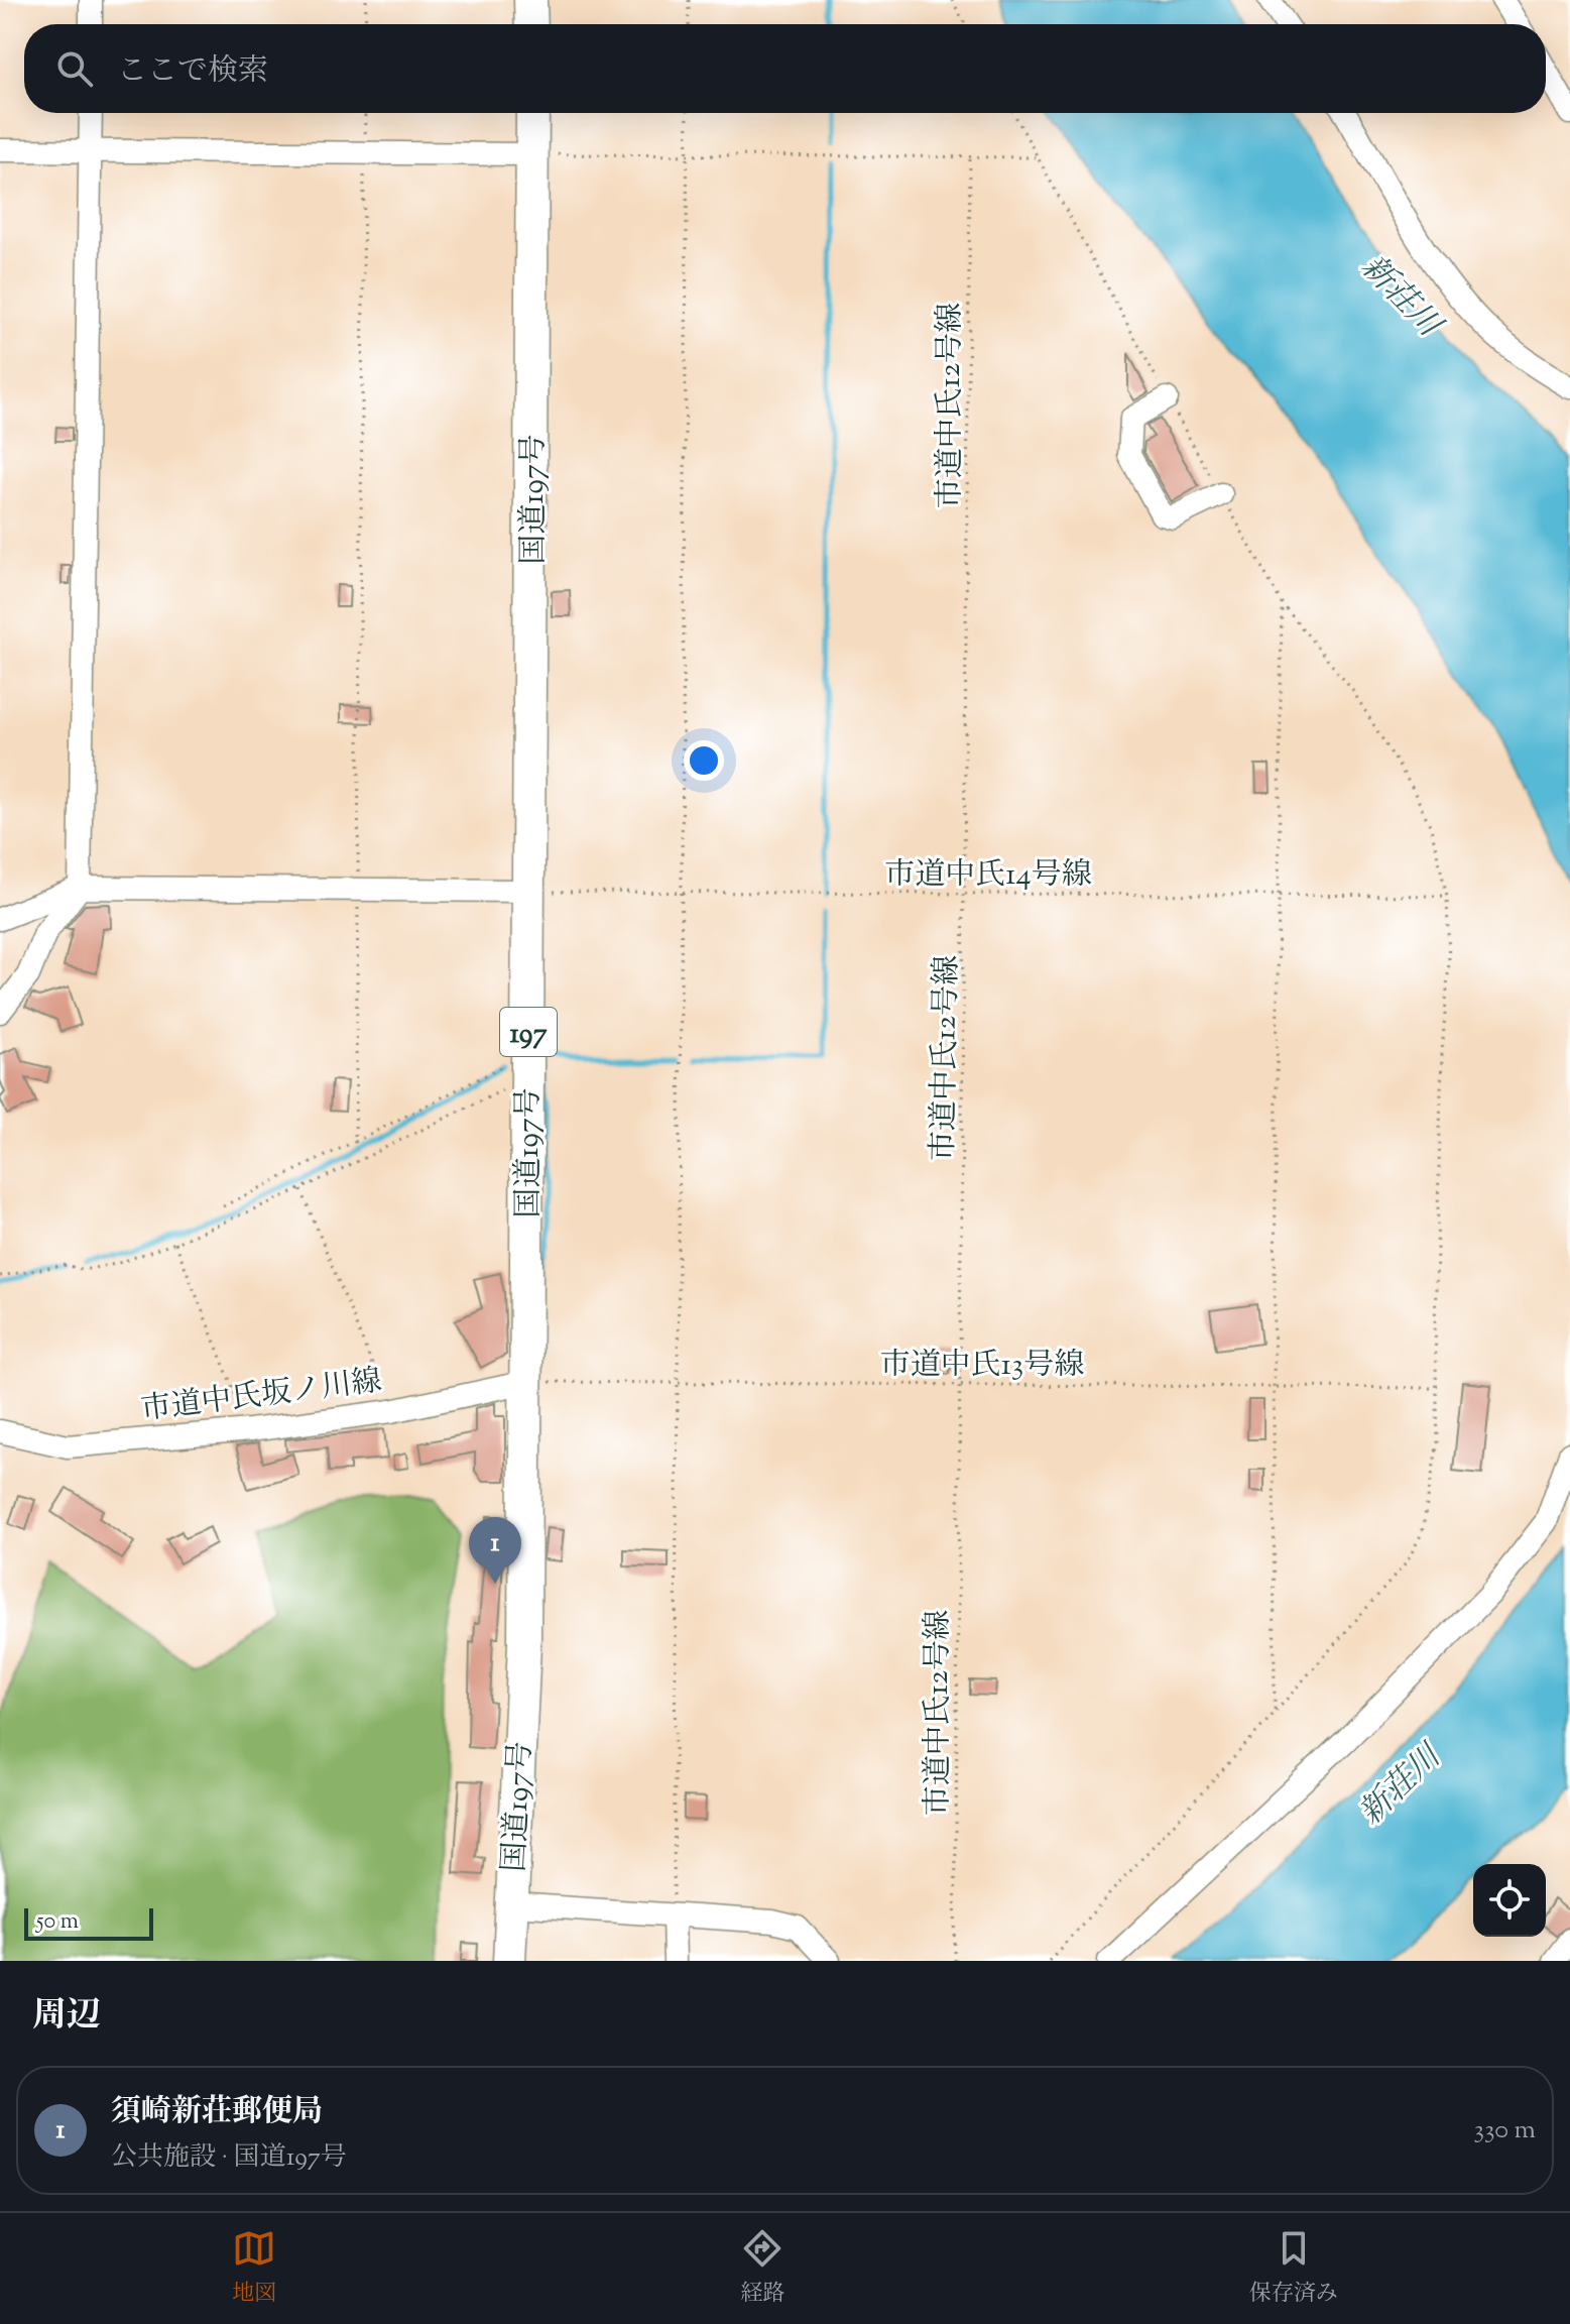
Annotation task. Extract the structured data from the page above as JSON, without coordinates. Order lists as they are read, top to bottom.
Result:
{
  "streets": {
    "highway": ["国道197号", "197"],
    "street": ["市道中氏坂ノ川線"],
    "path": ["市道中氏12号線", "市道中氏14号線", "市道中氏13号線"]
  },
  "crossings": [
    ["市道中氏12号線", "市道中氏14号線"],
    ["市道中氏12号線", "市道中氏13号線"],
    ["国道197号", "市道中氏14号線"],
    ["国道197号", "市道中氏13号線"],
    ["国道197号", "市道中氏坂ノ川線"],
    ["市道中氏13号線", "市道中氏坂ノ川線"]
  ],
  "water": ["新荘川"],
  "scale_bar": "50 m",
  "page": {
    "search": "ここで検索",
    "pins": "1",
    "scale": "50 m",
    "heading": "周辺",
    "list": [
      {
        "mark": "1",
        "name": "須崎新荘郵便局",
        "note": "公共施設 · 国道197号",
        "value": "330 m"
      }
    ],
    "nav": ["地図", "経路", "保存済み"]
  }
}
